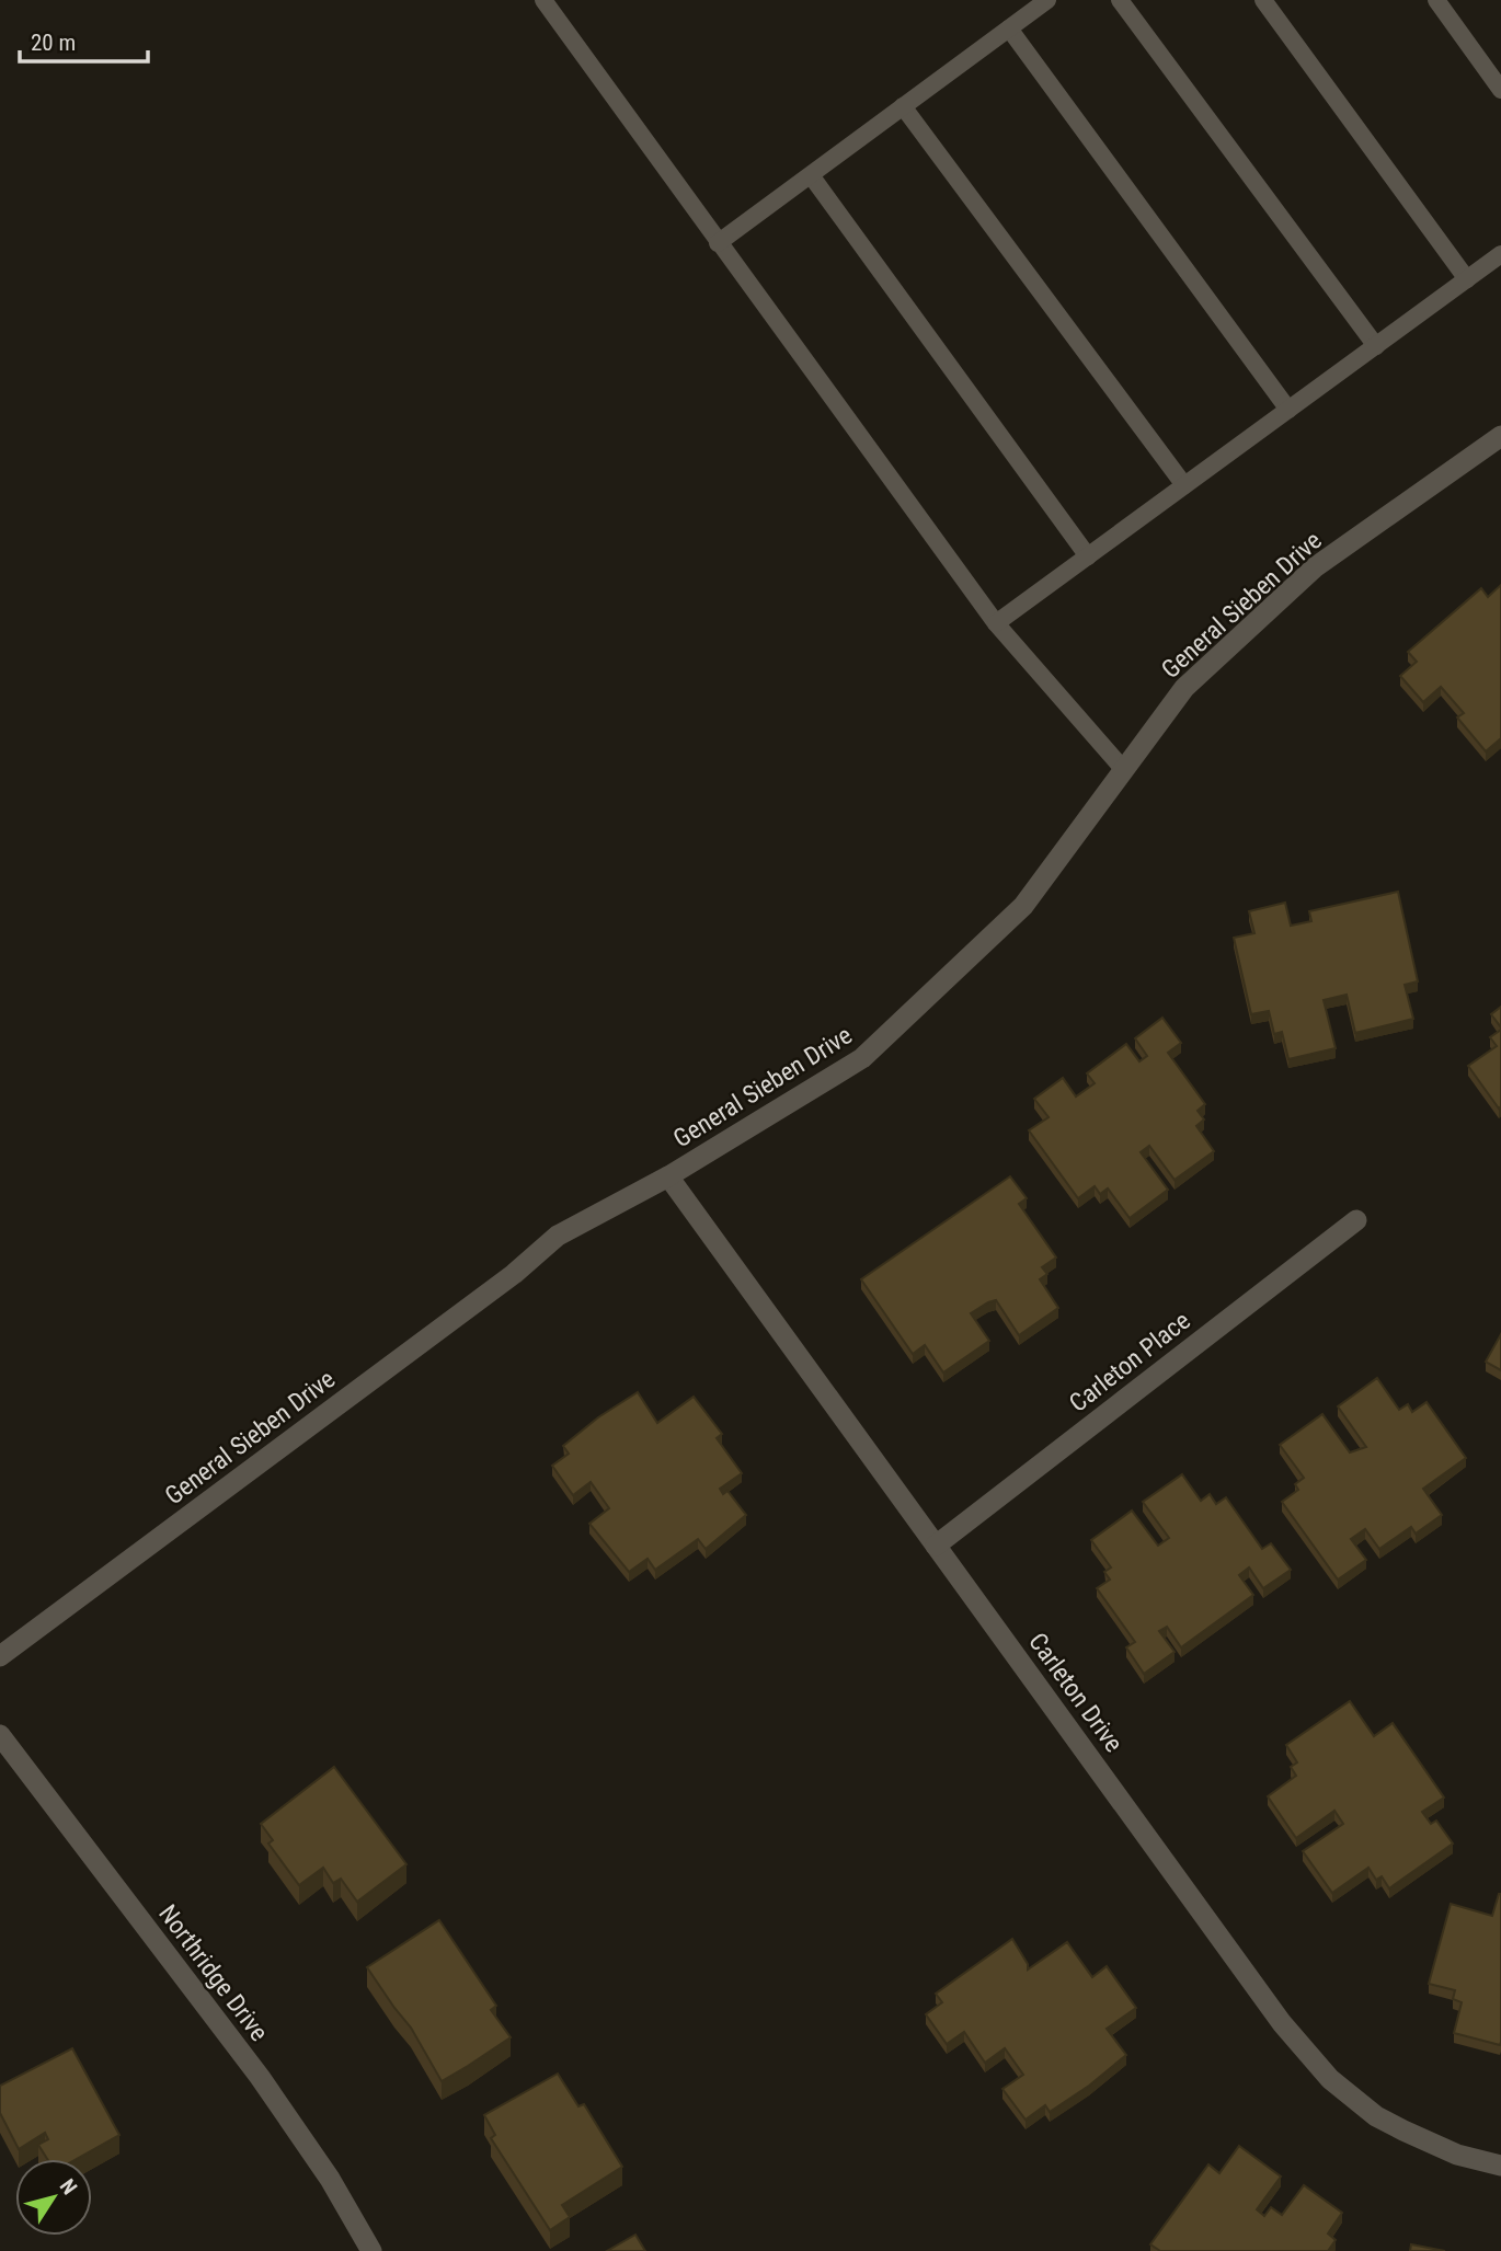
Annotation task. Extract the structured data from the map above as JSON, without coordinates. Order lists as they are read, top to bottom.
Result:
{
  "streets": {
    "street": [
      "General Sieben Drive",
      "Carleton Place",
      "Carleton Drive",
      "Northridge Drive"
    ]
  },
  "crossings": [
    ["General Sieben Drive", "Carleton Drive"],
    ["Carleton Place", "Carleton Drive"]
  ],
  "scale_bar": "20 m",
  "north": "top right"
}
